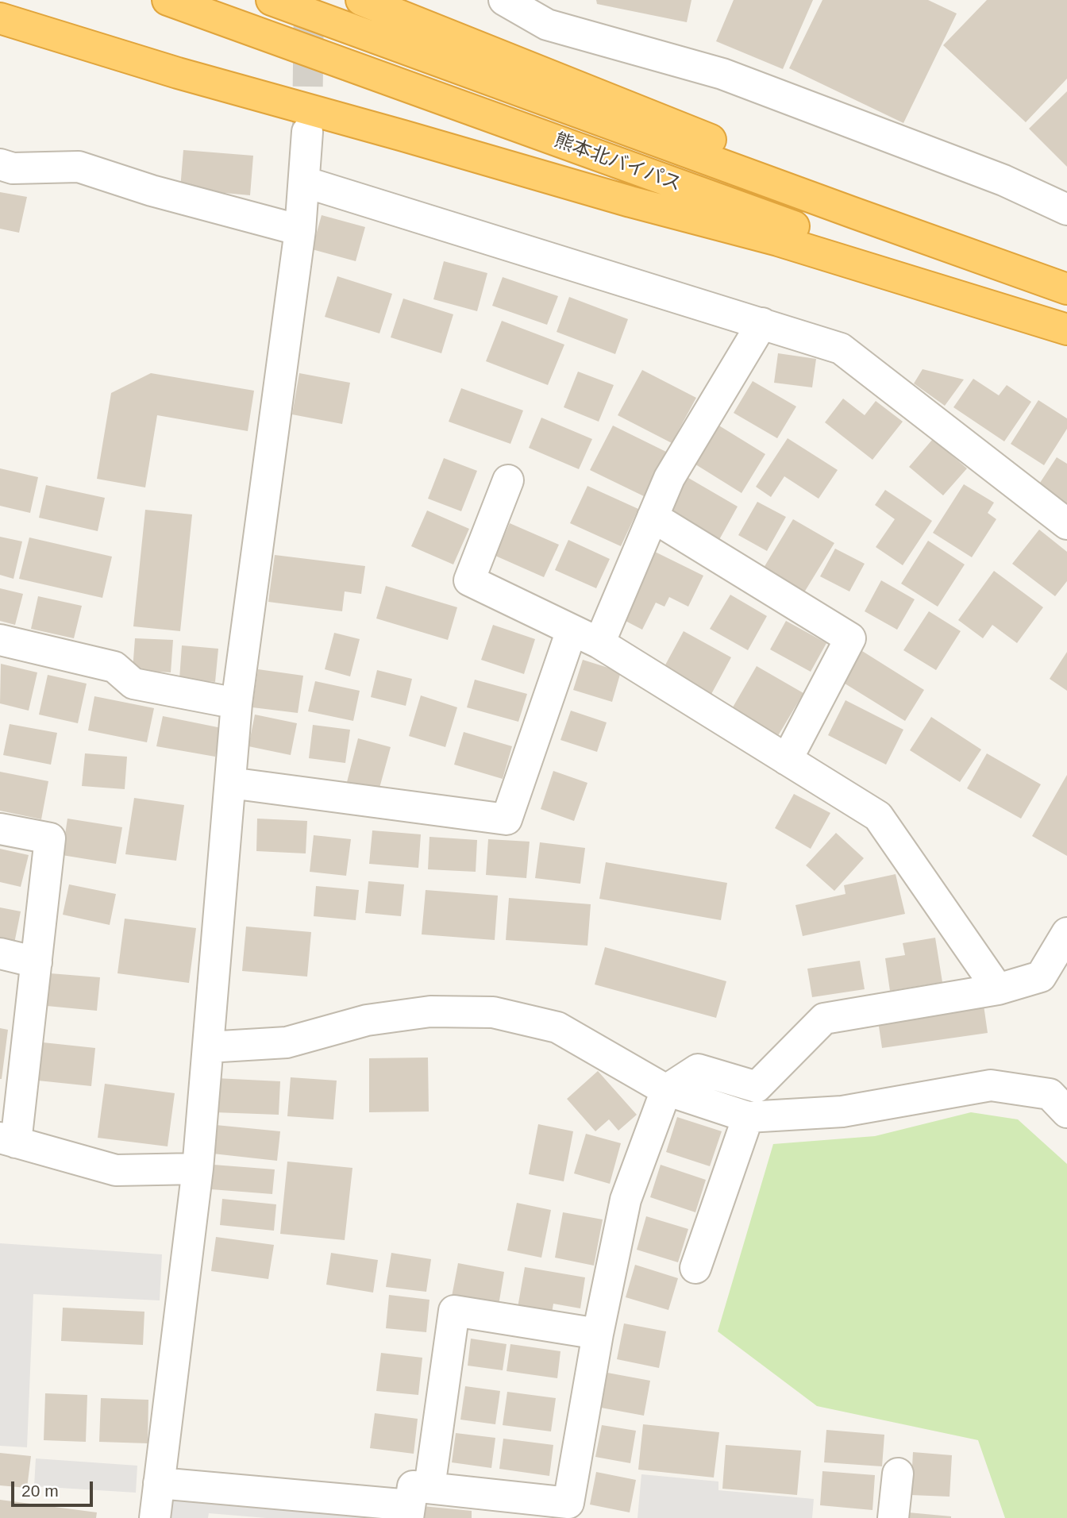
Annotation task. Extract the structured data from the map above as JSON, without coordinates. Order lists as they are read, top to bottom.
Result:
{
  "streets": {
    "highway": ["熊本北バイパス"]
  },
  "scale_bar": "20 m"
}
